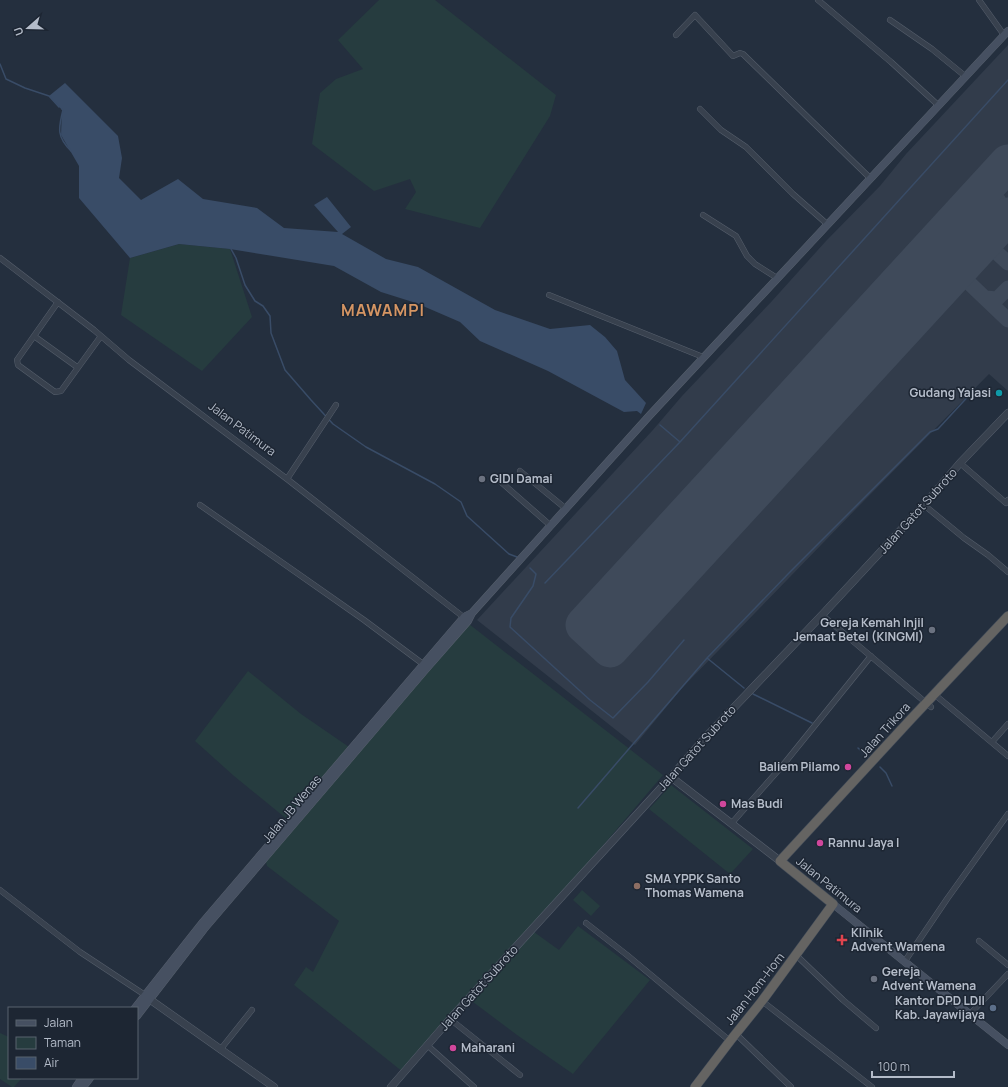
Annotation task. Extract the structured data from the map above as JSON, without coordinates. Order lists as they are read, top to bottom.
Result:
{
  "streets": {
    "highway": ["Jalan Patimura", "Jalan Trikora", "Jalan Hom-Hom"],
    "main road": ["Jalan JB Wenas"],
    "street": ["Jalan Gatot Subroto"]
  },
  "crossings": [
    ["Jalan Patimura", "Jalan Gatot Subroto"],
    ["Jalan Patimura", "Jalan Trikora"],
    ["Jalan Patimura", "Jalan JB Wenas"],
    ["Jalan Patimura", "Jalan Hom-Hom"]
  ],
  "districts": ["MAWAMPI"],
  "places": {
    "other": [
      "Gudang Yajasi",
      "GIDI Damai",
      "Gereja Kemah Injil Jemaat Betel (KINGMI)",
      "Baliem Pilamo",
      "Mas Budi",
      "Rannu Jaya I",
      "SMA YPPK Santo Thomas Wamena",
      "Gereja Advent Wamena",
      "Kantor DPD LDII Kab. Jayawijaya",
      "Maharani"
    ],
    "health": ["Klinik Advent Wamena"]
  },
  "legend": ["Jalan", "Taman", "Air"],
  "scale_bar": "100 m",
  "north": "left"
}
